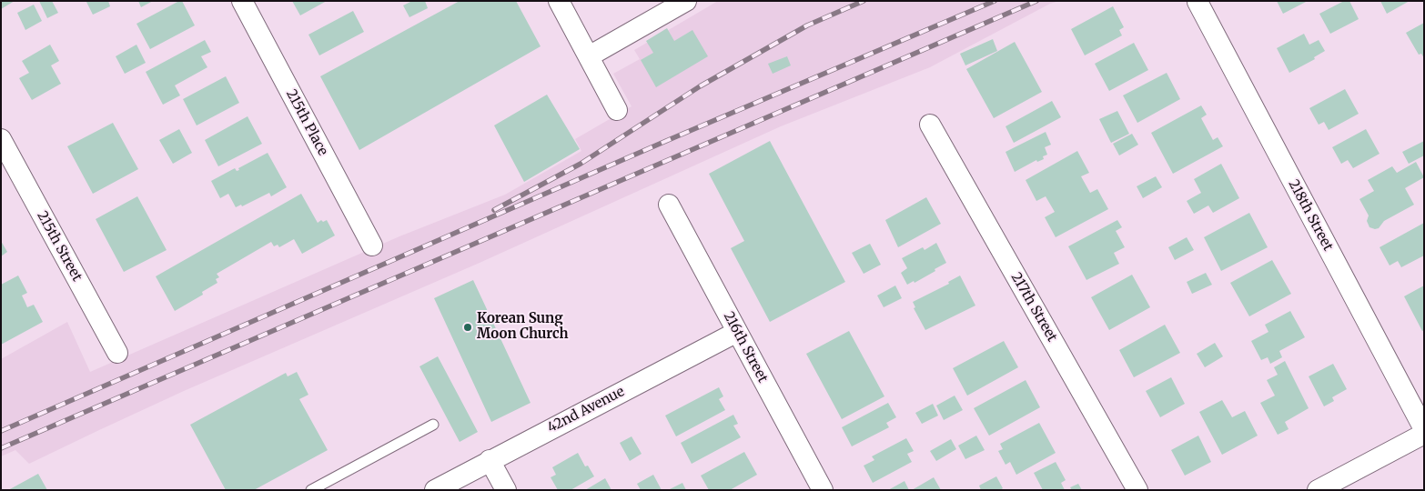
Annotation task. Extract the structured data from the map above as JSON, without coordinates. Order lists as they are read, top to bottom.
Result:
{
  "streets": {
    "street": [
      "215th Place",
      "218th Street",
      "215th Street",
      "217th Street",
      "216th Street",
      "42nd Avenue"
    ]
  },
  "crossings": [
    ["216th Street", "42nd Avenue"]
  ],
  "places": ["Korean Sung Moon Church"]
}
